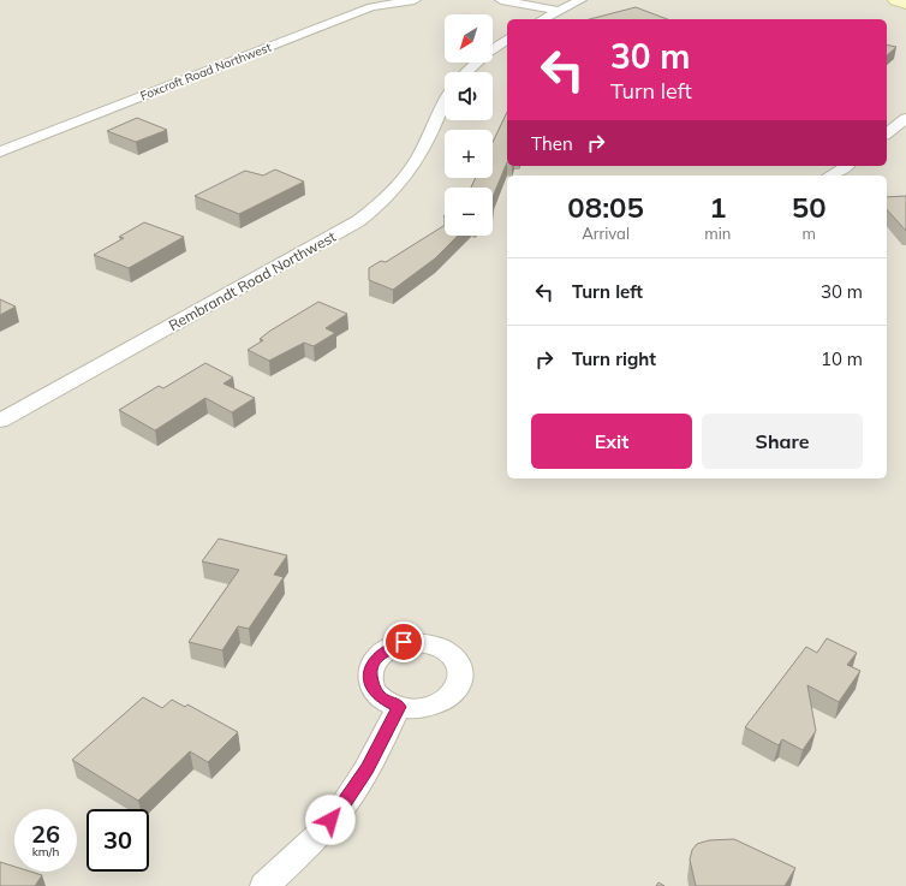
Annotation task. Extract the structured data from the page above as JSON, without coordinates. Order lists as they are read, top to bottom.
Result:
{
  "streets": {
    "street": ["Foxcroft Road Northwest", "Rembrandt Road Northwest"]
  },
  "north": "bottom left",
  "page": {
    "map_buttons": ["+", "−"],
    "turn": ["30 m", "Turn left"],
    "then": "Then",
    "eta": [
      "08:05",
      "Arrival",
      "1",
      "min",
      "50",
      "m"
    ],
    "list": [
      {
        "name": "Turn left",
        "value": "30 m"
      },
      {
        "name": "Turn right",
        "value": "10 m"
      }
    ],
    "buttons": ["Exit", "Share"],
    "speed": "26 km/h",
    "limit": "30"
  }
}
